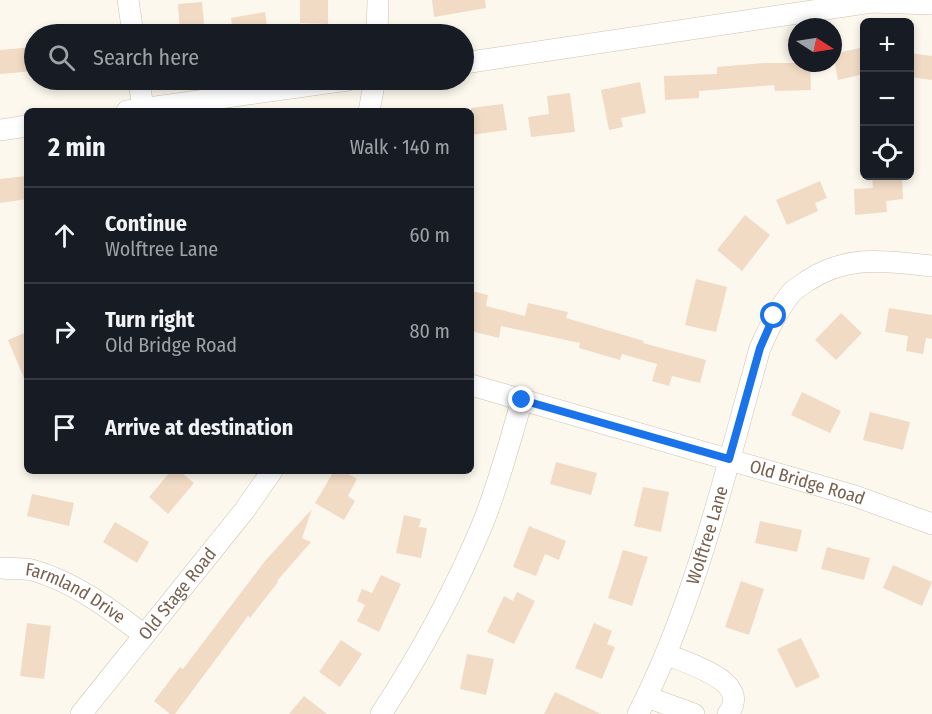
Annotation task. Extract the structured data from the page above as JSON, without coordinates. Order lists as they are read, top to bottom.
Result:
{
  "streets": {
    "street": [
      "Old Bridge Road",
      "Wolftree Lane",
      "Old Stage Road",
      "Farmland Drive"
    ]
  },
  "crossings": [
    ["Old Bridge Road", "Wolftree Lane"],
    ["Old Stage Road", "Farmland Drive"]
  ],
  "north": "right",
  "page": {
    "map_buttons": ["+", "−"],
    "search": "Search here",
    "heading": ["2 min", "Walk · 140 m"],
    "list": [
      ["Continue", "Wolftree Lane", "60 m"],
      ["Turn right", "Old Bridge Road", "80 m"],
      "Arrive at destination"
    ]
  }
}
